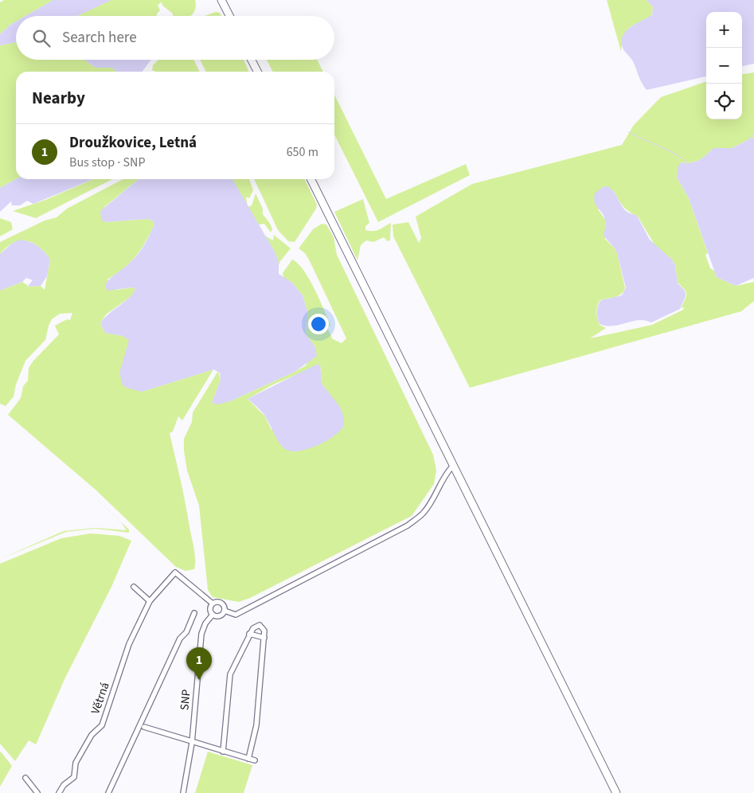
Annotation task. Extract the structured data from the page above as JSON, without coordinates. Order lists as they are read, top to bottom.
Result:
{
  "streets": {
    "street": ["Větrná", "SNP"]
  },
  "crossings": [
    ["Větrná", "SNP"]
  ],
  "page": {
    "map_buttons": ["+", "−"],
    "search": "Search here",
    "heading": "Nearby",
    "list": [
      {
        "mark": "1",
        "name": "Droužkovice, Letná",
        "note": "Bus stop · SNP",
        "value": "650 m"
      }
    ],
    "pins": "1"
  }
}
